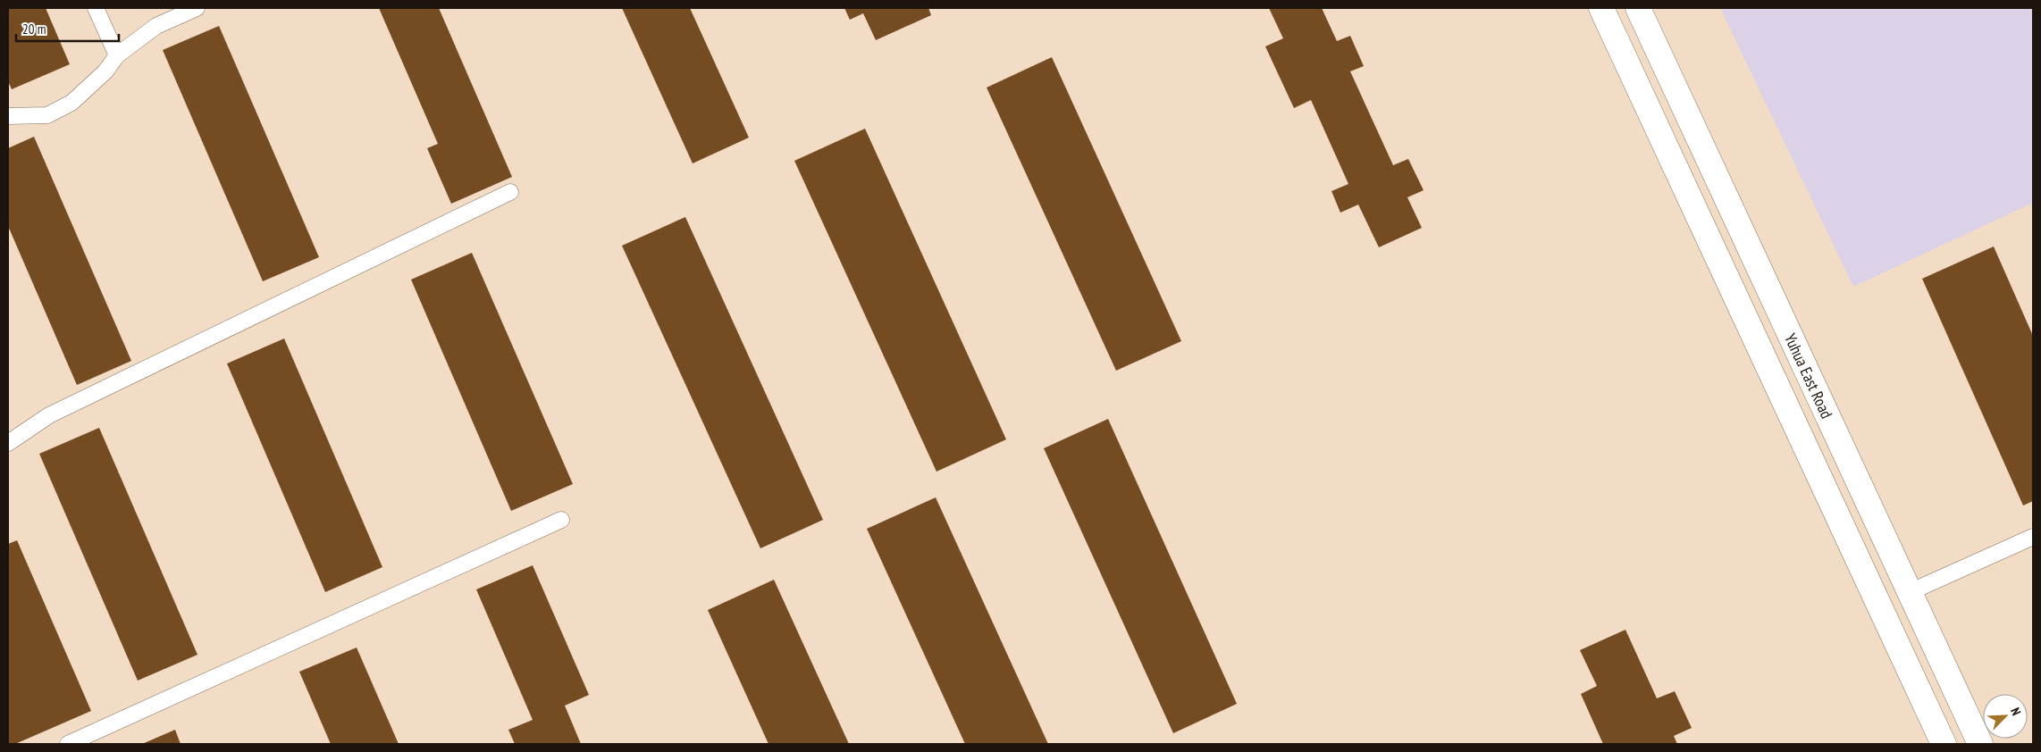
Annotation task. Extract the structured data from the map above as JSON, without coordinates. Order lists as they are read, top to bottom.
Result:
{
  "streets": {
    "street": ["Yuhua East Road"]
  },
  "scale_bar": "20 m",
  "north": "top right"
}
